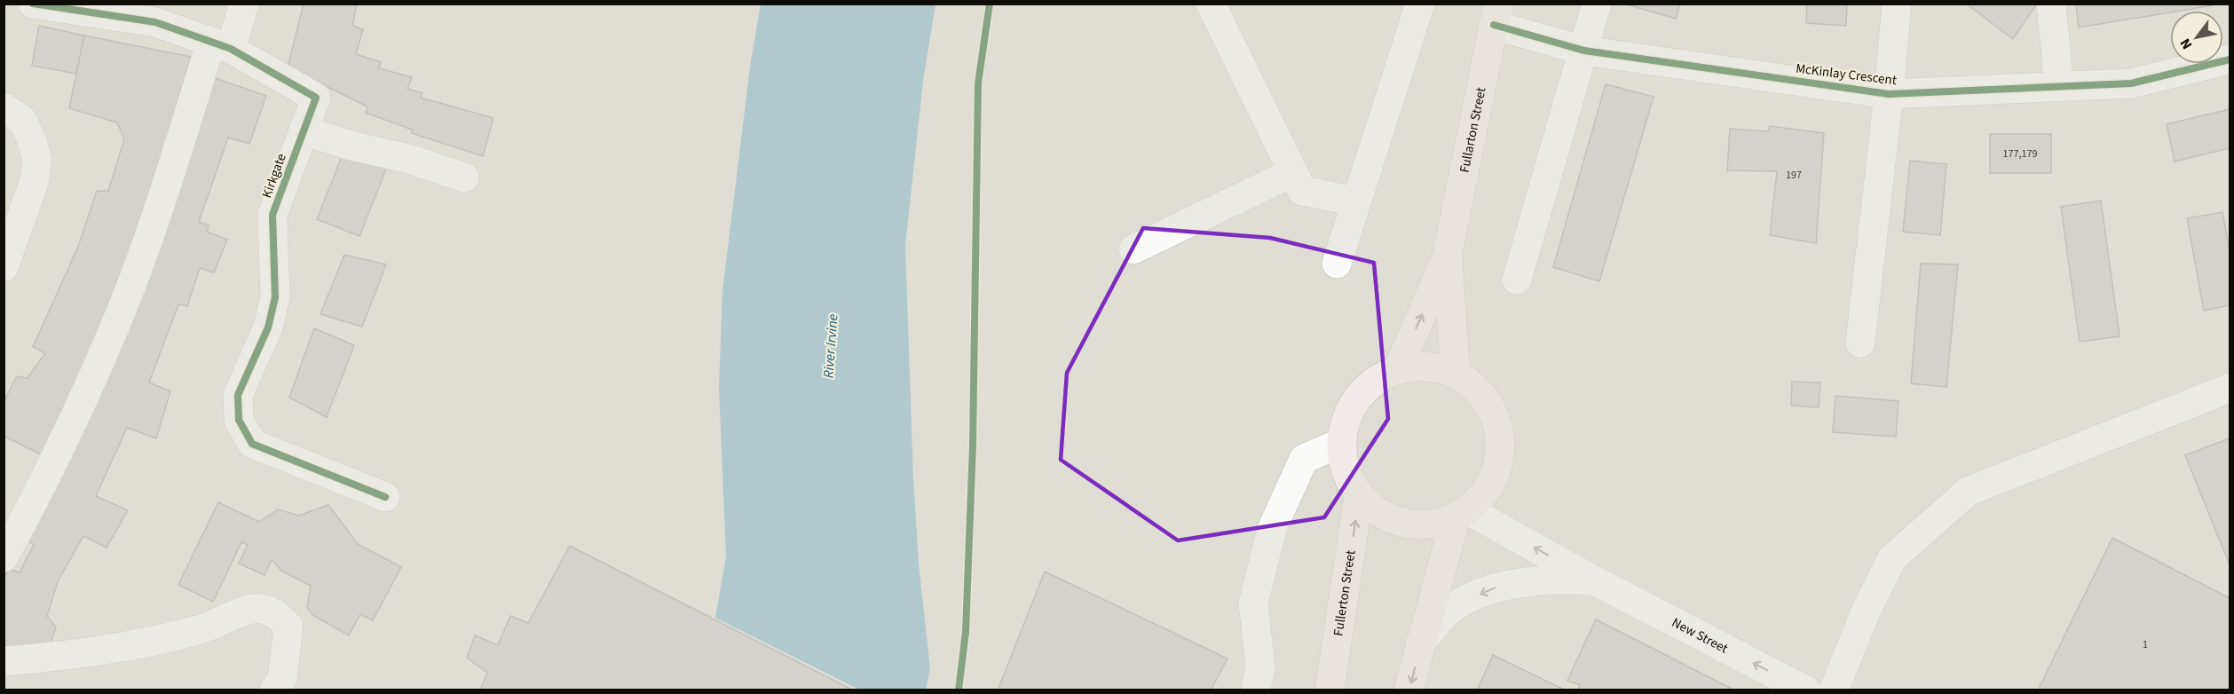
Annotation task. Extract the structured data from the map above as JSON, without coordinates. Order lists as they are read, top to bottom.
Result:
{
  "streets": {
    "main road": ["Fullarton Street", "Fullerton Street"],
    "street": ["McKinlay Crescent", "Kirkgate", "New Street"]
  },
  "crossings": [
    ["McKinlay Crescent", "Fullarton Street"],
    ["Fullarton Street", "Fullerton Street"],
    ["Fullarton Street", "New Street"],
    ["Fullerton Street", "New Street"]
  ],
  "one_way": ["New Street"],
  "water": ["River Irvine"],
  "house_numbers": ["177,179", "197", "1"],
  "north": "bottom left"
}
